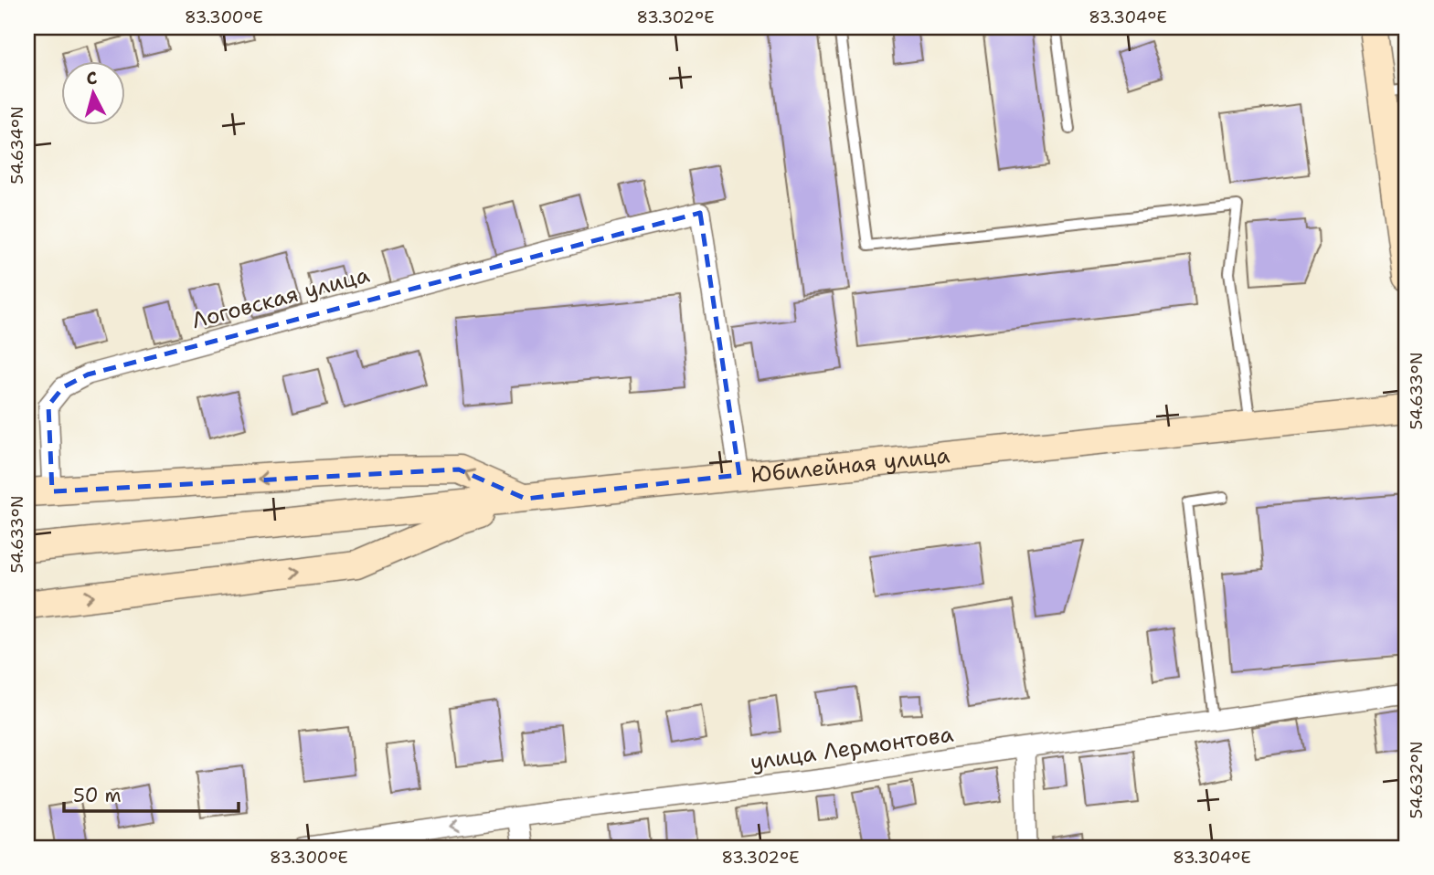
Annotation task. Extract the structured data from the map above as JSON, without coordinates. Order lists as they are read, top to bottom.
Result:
{
  "streets": {
    "main road": ["Юбилейная улица"],
    "street": ["Логовская улица", "улица Лермонтова"]
  },
  "crossings": [
    ["Логовская улица", "Юбилейная улица"]
  ],
  "scale_bar": "50 m",
  "north": "top",
  "coordinates": [
    "83.300°E",
    "83.302°E",
    "83.304°E",
    "54.634°N",
    "54.633°N",
    "54.632°N"
  ]
}
